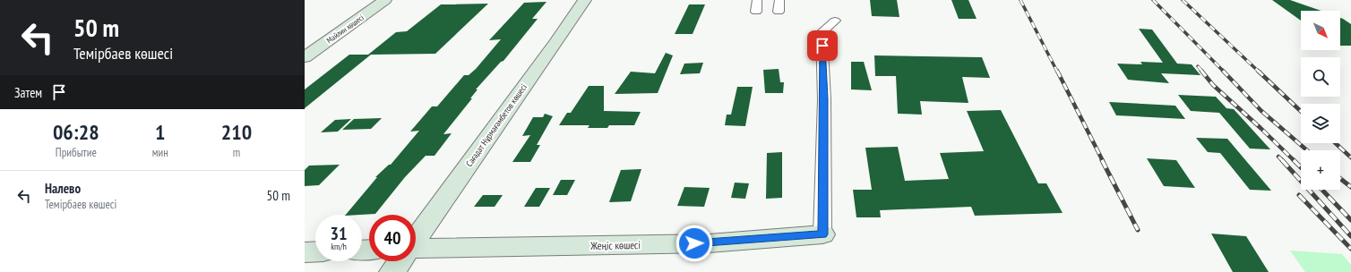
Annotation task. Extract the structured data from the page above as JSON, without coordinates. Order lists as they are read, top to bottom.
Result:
{
  "streets": {
    "street": ["Майлин көшесі", "Сағадат Нұрмағамбетов көшесі", "Жеңіс көшесі"]
  },
  "north": "bottom right",
  "page": {
    "turn": ["50 m", "Темірбаев көшесі"],
    "map_buttons": "+",
    "then": "Затем",
    "eta": [
      "06:28",
      "Прибытие",
      "1",
      "мин",
      "210",
      "m"
    ],
    "list": [
      {
        "name": "Налево",
        "note": "Темірбаев көшесі",
        "value": "50 m"
      }
    ],
    "speed": "31 km/h",
    "limit": "40"
  }
}
